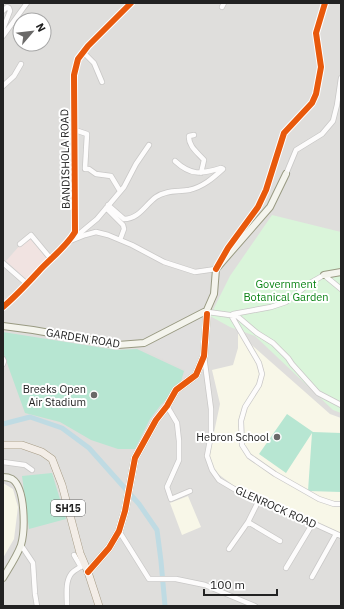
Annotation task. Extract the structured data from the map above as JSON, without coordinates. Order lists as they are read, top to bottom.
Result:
{
  "streets": {
    "main road": ["SH15"],
    "street": ["BANDISHOLA ROAD", "GARDEN ROAD", "GLENROCK ROAD"]
  },
  "parks": ["Government Botanical Garden"],
  "places": ["Breeks Open Air Stadium", "Hebron School"],
  "scale_bar": "100 m",
  "north": "top right"
}
